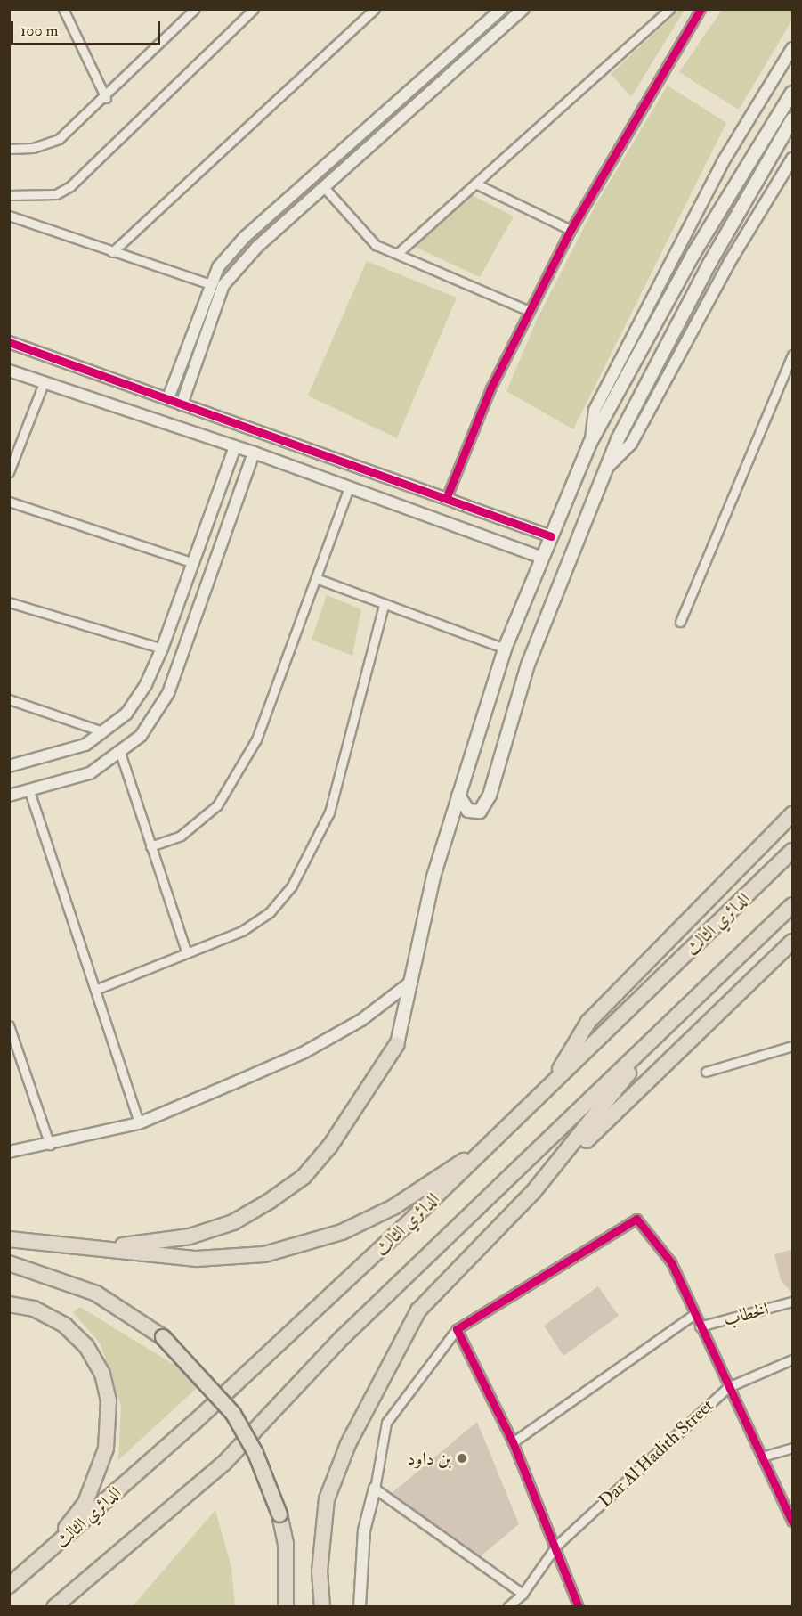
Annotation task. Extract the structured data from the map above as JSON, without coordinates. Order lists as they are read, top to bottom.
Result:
{
  "streets": {
    "highway": ["الدائري الثالث"],
    "street": ["الخطاب", "Dar Al Hadith Street"]
  },
  "places": ["بن داود"],
  "scale_bar": "100 m"
}
